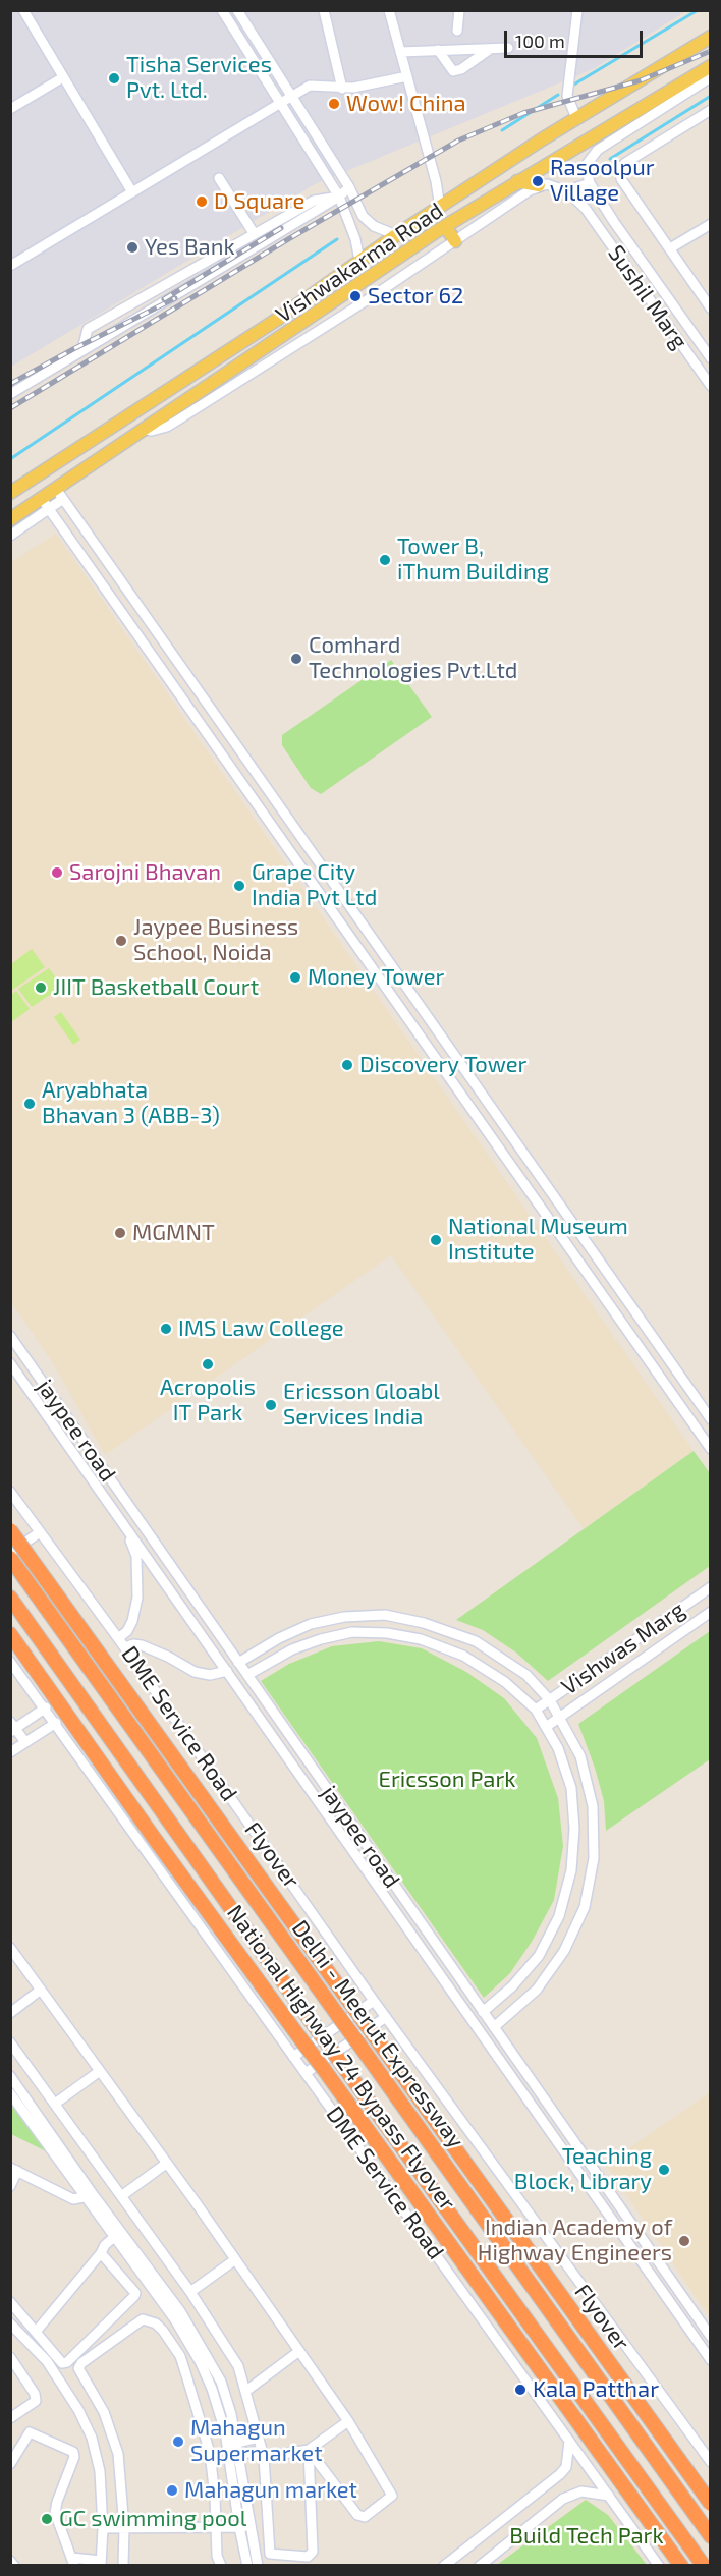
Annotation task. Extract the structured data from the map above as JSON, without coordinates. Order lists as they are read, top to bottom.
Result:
{
  "streets": {
    "highway": ["Flyover", "Delhi - Meerut Expressway", "National Highway 24 Bypass Flyover"],
    "main road": ["Vishwakarma Road"],
    "street": [
      "Sushil Marg",
      "jaypee road",
      "Vishwas Marg",
      "DME Service Road"
    ]
  },
  "parks": ["Ericsson Park", "Build Tech Park"],
  "places": [
    "Tisha Services Pvt. Ltd.",
    "Wow! China",
    "Rasoolpur Village",
    "D Square",
    "Yes Bank",
    "Sector 62",
    "Tower B, iThum Building",
    "Comhard Technologies Pvt.Ltd",
    "Sarojni Bhavan",
    "Grape City India Pvt Ltd",
    "Jaypee Business School, Noida",
    "Money Tower",
    "JIIT Basketball Court",
    "Discovery Tower",
    "Aryabhata Bhavan 3 (ABB-3)",
    "MGMNT",
    "National Museum Institute",
    "IMS Law College",
    "Acropolis IT Park",
    "Ericsson Gloabl Services India",
    "Teaching Block, Library",
    "Indian Academy of Highway Engineers",
    "Kala Patthar",
    "Mahagun Supermarket",
    "Mahagun market",
    "GC swimming pool"
  ],
  "scale_bar": "100 m"
}
